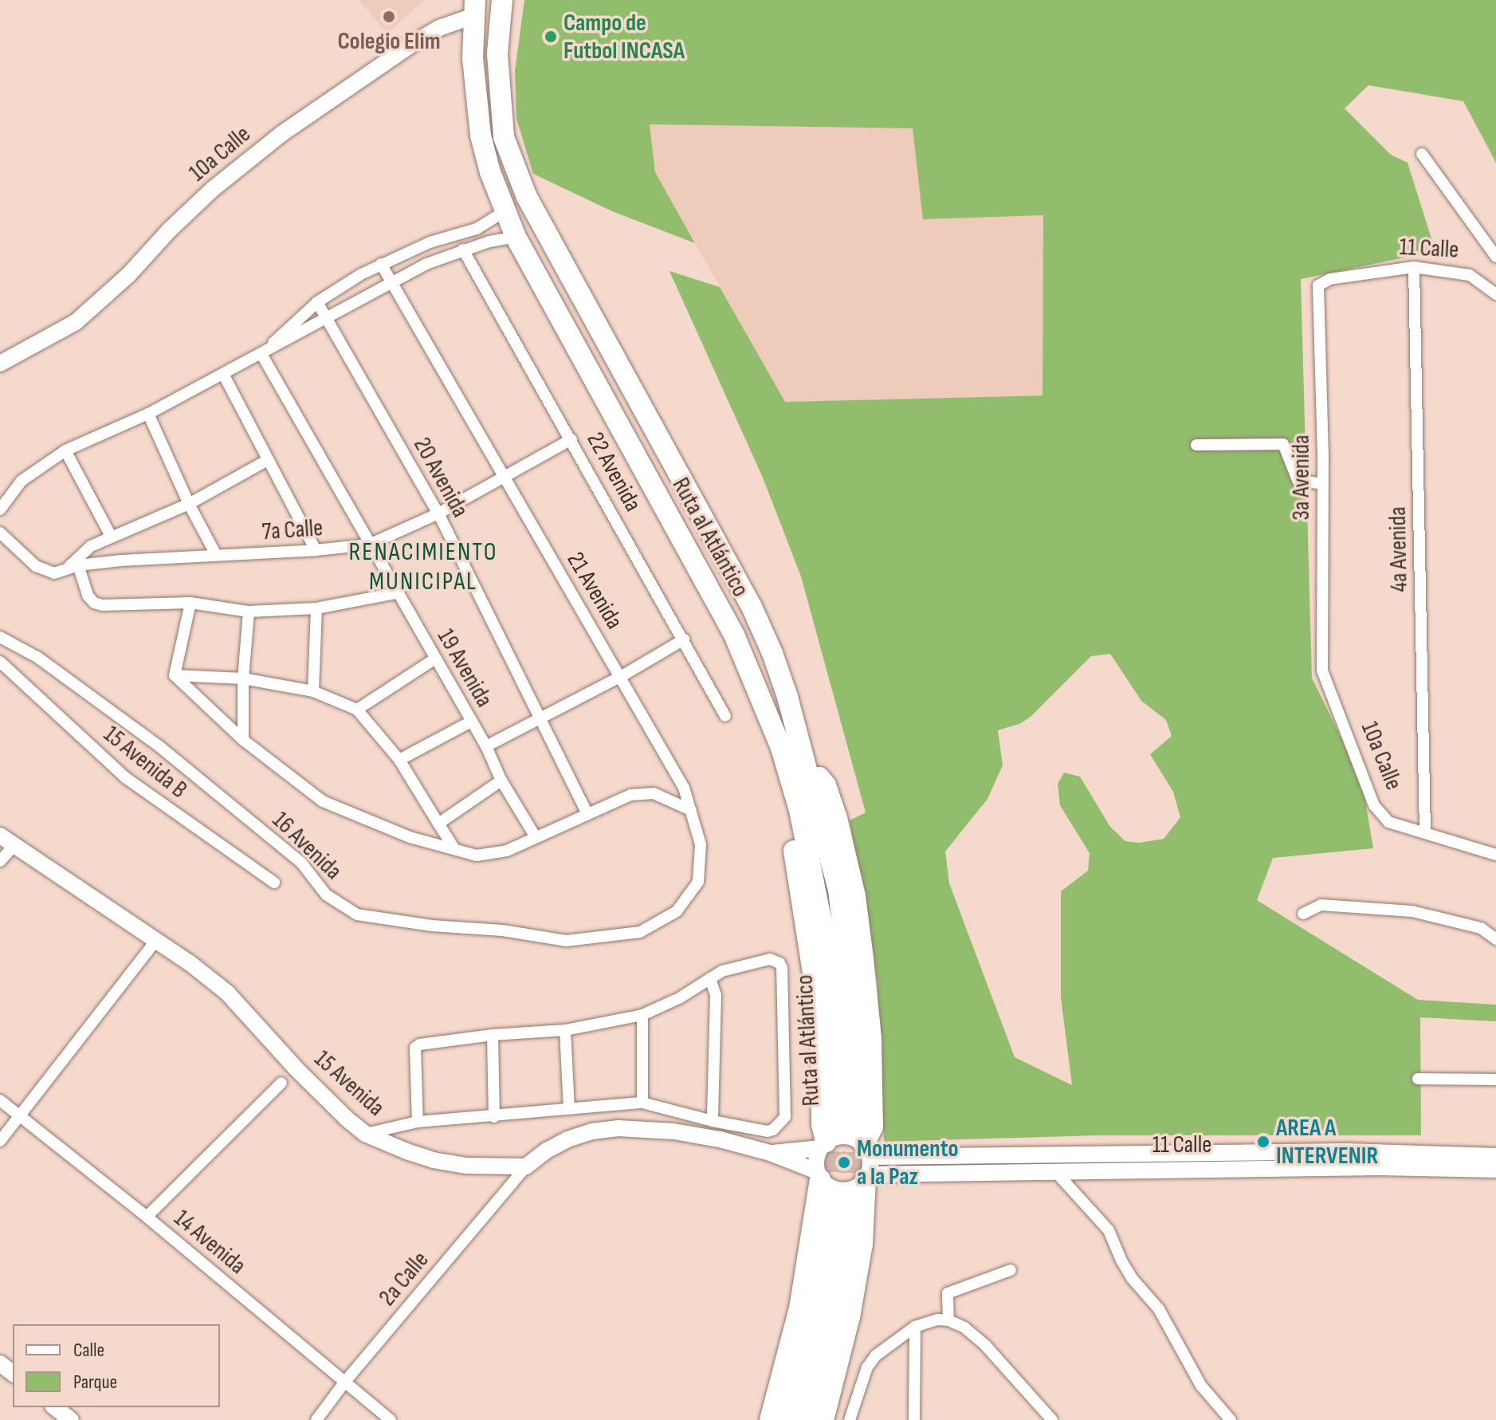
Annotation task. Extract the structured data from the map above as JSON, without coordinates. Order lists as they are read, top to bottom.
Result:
{
  "streets": {
    "highway": ["Ruta al Atlántico"],
    "street": [
      "10a Calle",
      "11 Calle",
      "22 Avenida",
      "20 Avenida",
      "3a Avenida",
      "7a Calle",
      "4a Avenida",
      "21 Avenida",
      "19 Avenida",
      "15 Avenida B",
      "16 Avenida",
      "15 Avenida",
      "14 Avenida",
      "2a Calle"
    ]
  },
  "crossings": [
    ["10a Calle", "3a Avenida"],
    ["10a Calle", "Ruta al Atlántico"],
    ["10a Calle", "4a Avenida"],
    ["11 Calle", "3a Avenida"],
    ["11 Calle", "4a Avenida"],
    ["22 Avenida", "7a Calle"],
    ["20 Avenida", "7a Calle"],
    ["7a Calle", "21 Avenida"],
    ["7a Calle", "19 Avenida"],
    ["21 Avenida", "16 Avenida"],
    ["15 Avenida", "2a Calle"],
    ["14 Avenida", "2a Calle"]
  ],
  "districts": ["RENACIMIENTO MUNICIPAL"],
  "places": [
    "Colegio Elim",
    "Campo de Futbol INCASA",
    "AREA A INTERVENIR",
    "Monumento a la Paz"
  ],
  "legend": ["Calle", "Parque"]
}
